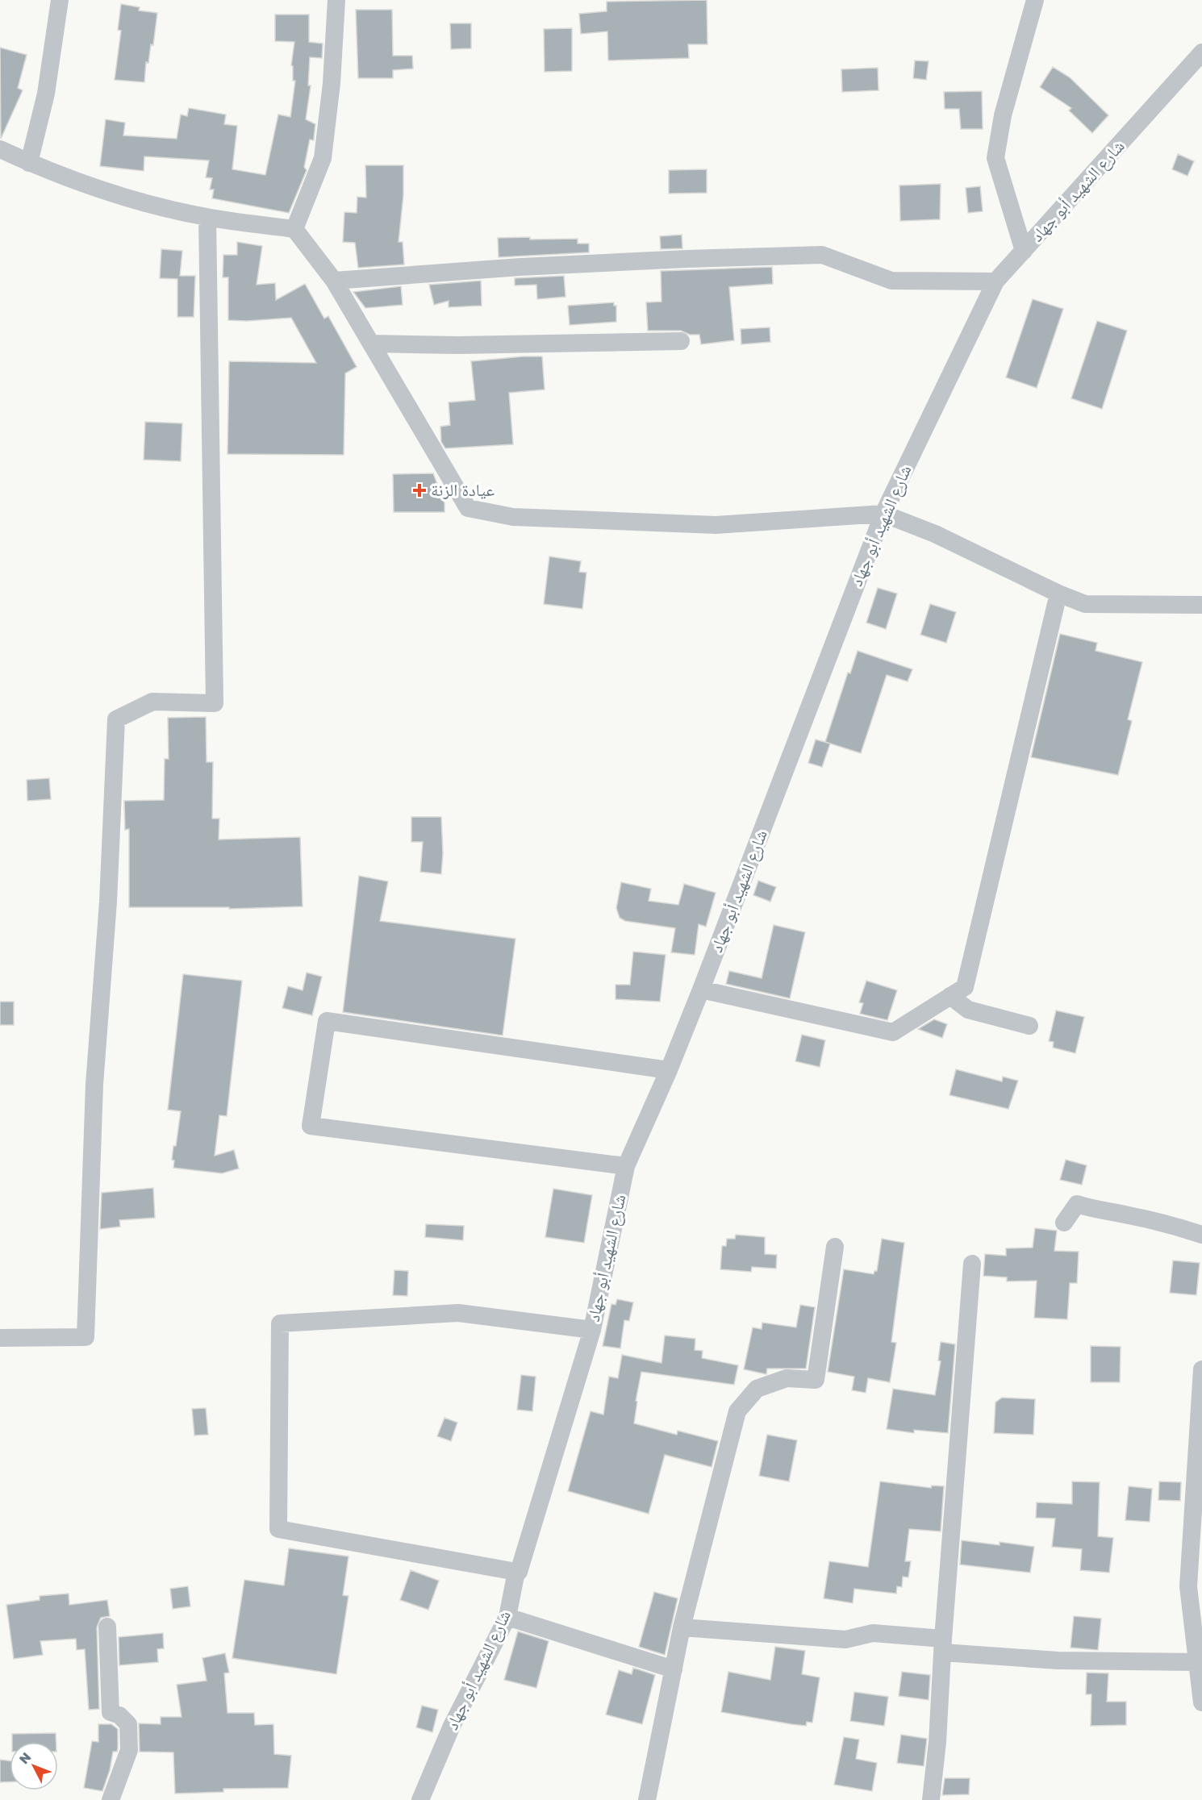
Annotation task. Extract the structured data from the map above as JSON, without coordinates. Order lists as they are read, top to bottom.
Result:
{
  "streets": {
    "street": ["شارع الشهيد أبو جهاد"]
  },
  "places": {
    "health": ["عيادة الزنة"]
  },
  "north": "top left"
}
